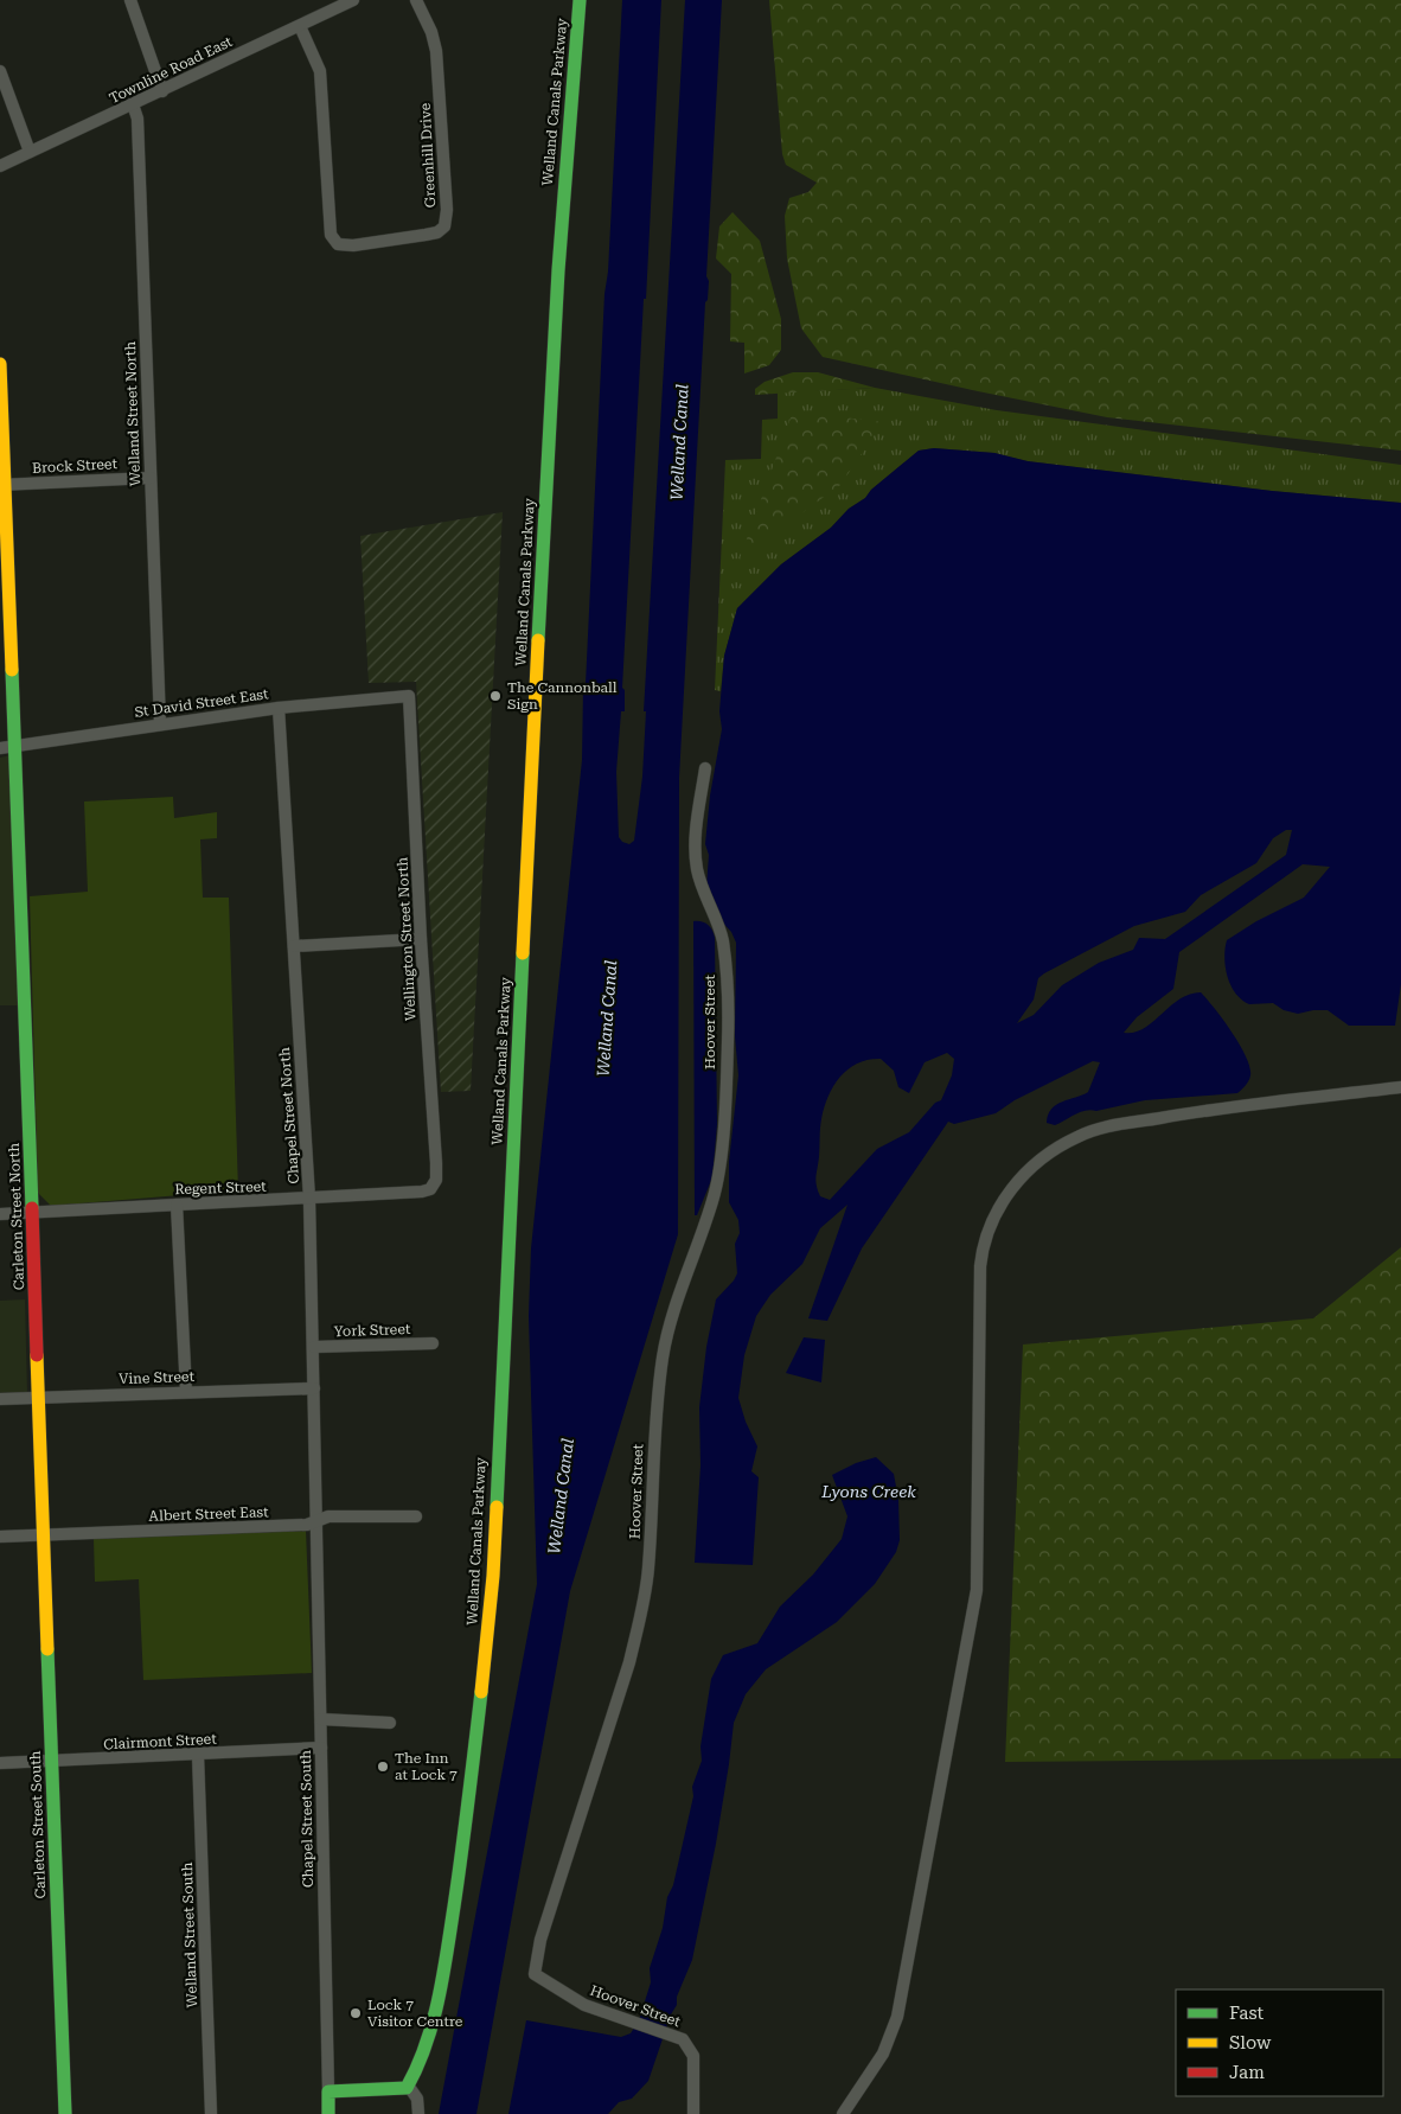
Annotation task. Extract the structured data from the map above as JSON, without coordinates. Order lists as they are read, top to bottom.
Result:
{
  "streets": {
    "street": [
      "Townline Road East",
      "Welland Canals Parkway",
      "Greenhill Drive",
      "Welland Street North",
      "Brock Street",
      "St David Street East",
      "Wellington Street North",
      "Hoover Street",
      "Chapel Street North",
      "Regent Street",
      "Carleton Street North",
      "York Street",
      "Vine Street",
      "Albert Street East",
      "Clairmont Street",
      "Chapel Street South",
      "Carleton Street South",
      "Welland Street South"
    ]
  },
  "crossings": [
    ["Townline Road East", "Greenhill Drive"],
    ["Townline Road East", "Welland Street North"],
    ["Welland Street North", "Brock Street"],
    ["Welland Street North", "St David Street East"],
    ["Brock Street", "Carleton Street North"],
    ["St David Street East", "Wellington Street North"],
    ["St David Street East", "Chapel Street North"],
    ["St David Street East", "Carleton Street North"],
    ["Wellington Street North", "Regent Street"],
    ["Chapel Street North", "Regent Street"],
    ["Chapel Street North", "York Street"],
    ["Chapel Street North", "Vine Street"],
    ["Chapel Street North", "Albert Street East"],
    ["Chapel Street North", "Chapel Street South"],
    ["Regent Street", "Carleton Street North"],
    ["Carleton Street North", "Vine Street"],
    ["Carleton Street North", "Albert Street East"],
    ["Carleton Street North", "Carleton Street South"],
    ["Albert Street East", "Chapel Street South"],
    ["Albert Street East", "Carleton Street South"],
    ["Clairmont Street", "Chapel Street South"],
    ["Clairmont Street", "Carleton Street South"],
    ["Clairmont Street", "Welland Street South"]
  ],
  "water": ["Welland Canal", "Lyons Creek"],
  "places": ["The Cannonball Sign", "The Inn at Lock 7", "Lock 7 Visitor Centre"],
  "legend": ["Fast", "Slow", "Jam"]
}
